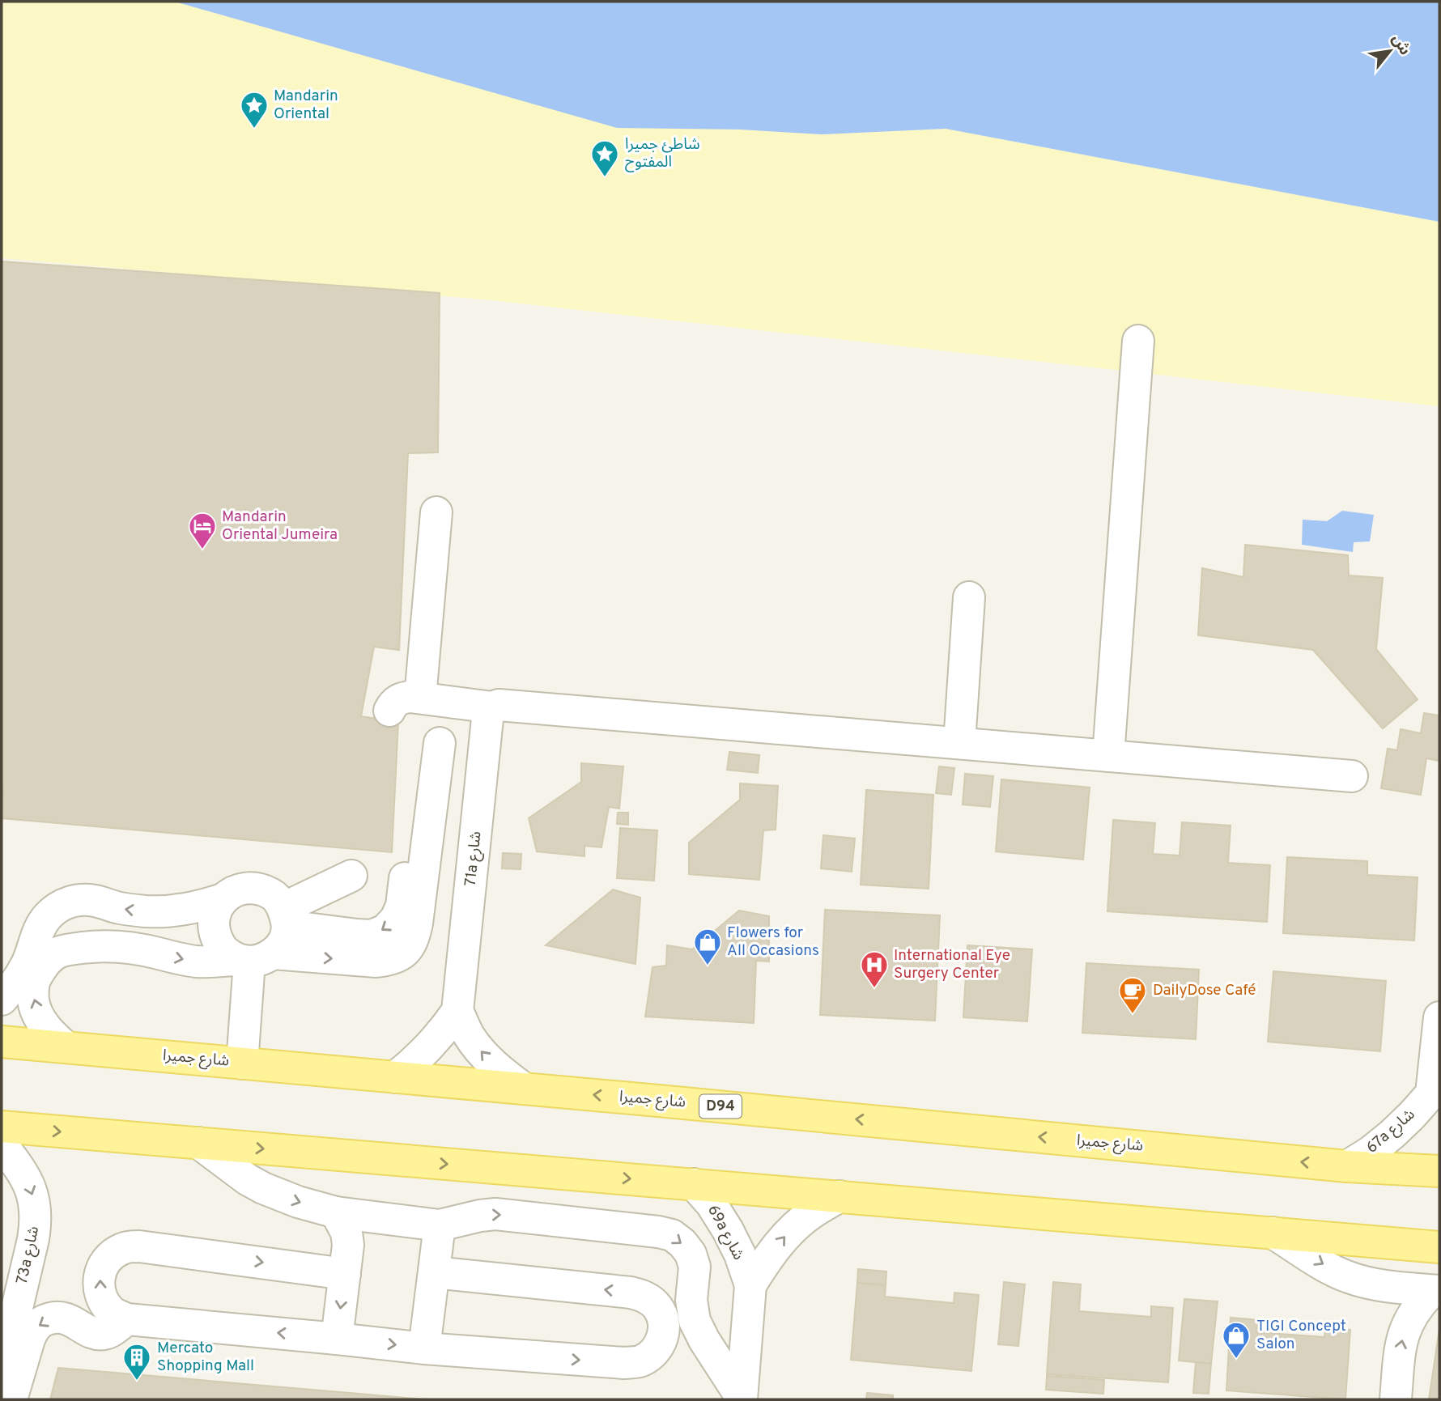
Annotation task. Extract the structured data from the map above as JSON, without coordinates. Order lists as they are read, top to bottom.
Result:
{
  "streets": {
    "main road": ["شارع جميرا", "D94"],
    "street": [
      "71a شارع",
      "67a شارع",
      "69a شارع",
      "73a شارع"
    ]
  },
  "crossings": [
    ["71a شارع", "شارع جميرا"],
    ["شارع جميرا", "67a شارع"]
  ],
  "one_way": ["69a شارع", "73a شارع"],
  "places": {
    "place": ["Mandarin Oriental", "شاطئ جميرا المفتوح"],
    "hotel": ["Mandarin Oriental Jumeira"],
    "shop": ["Flowers for All Occasions", "TIGI Concept Salon"],
    "hospital": ["International Eye Surgery Center"],
    "cafe": ["DailyDose Café"],
    "building": ["Mercato Shopping Mall"]
  },
  "north": "top right"
}
